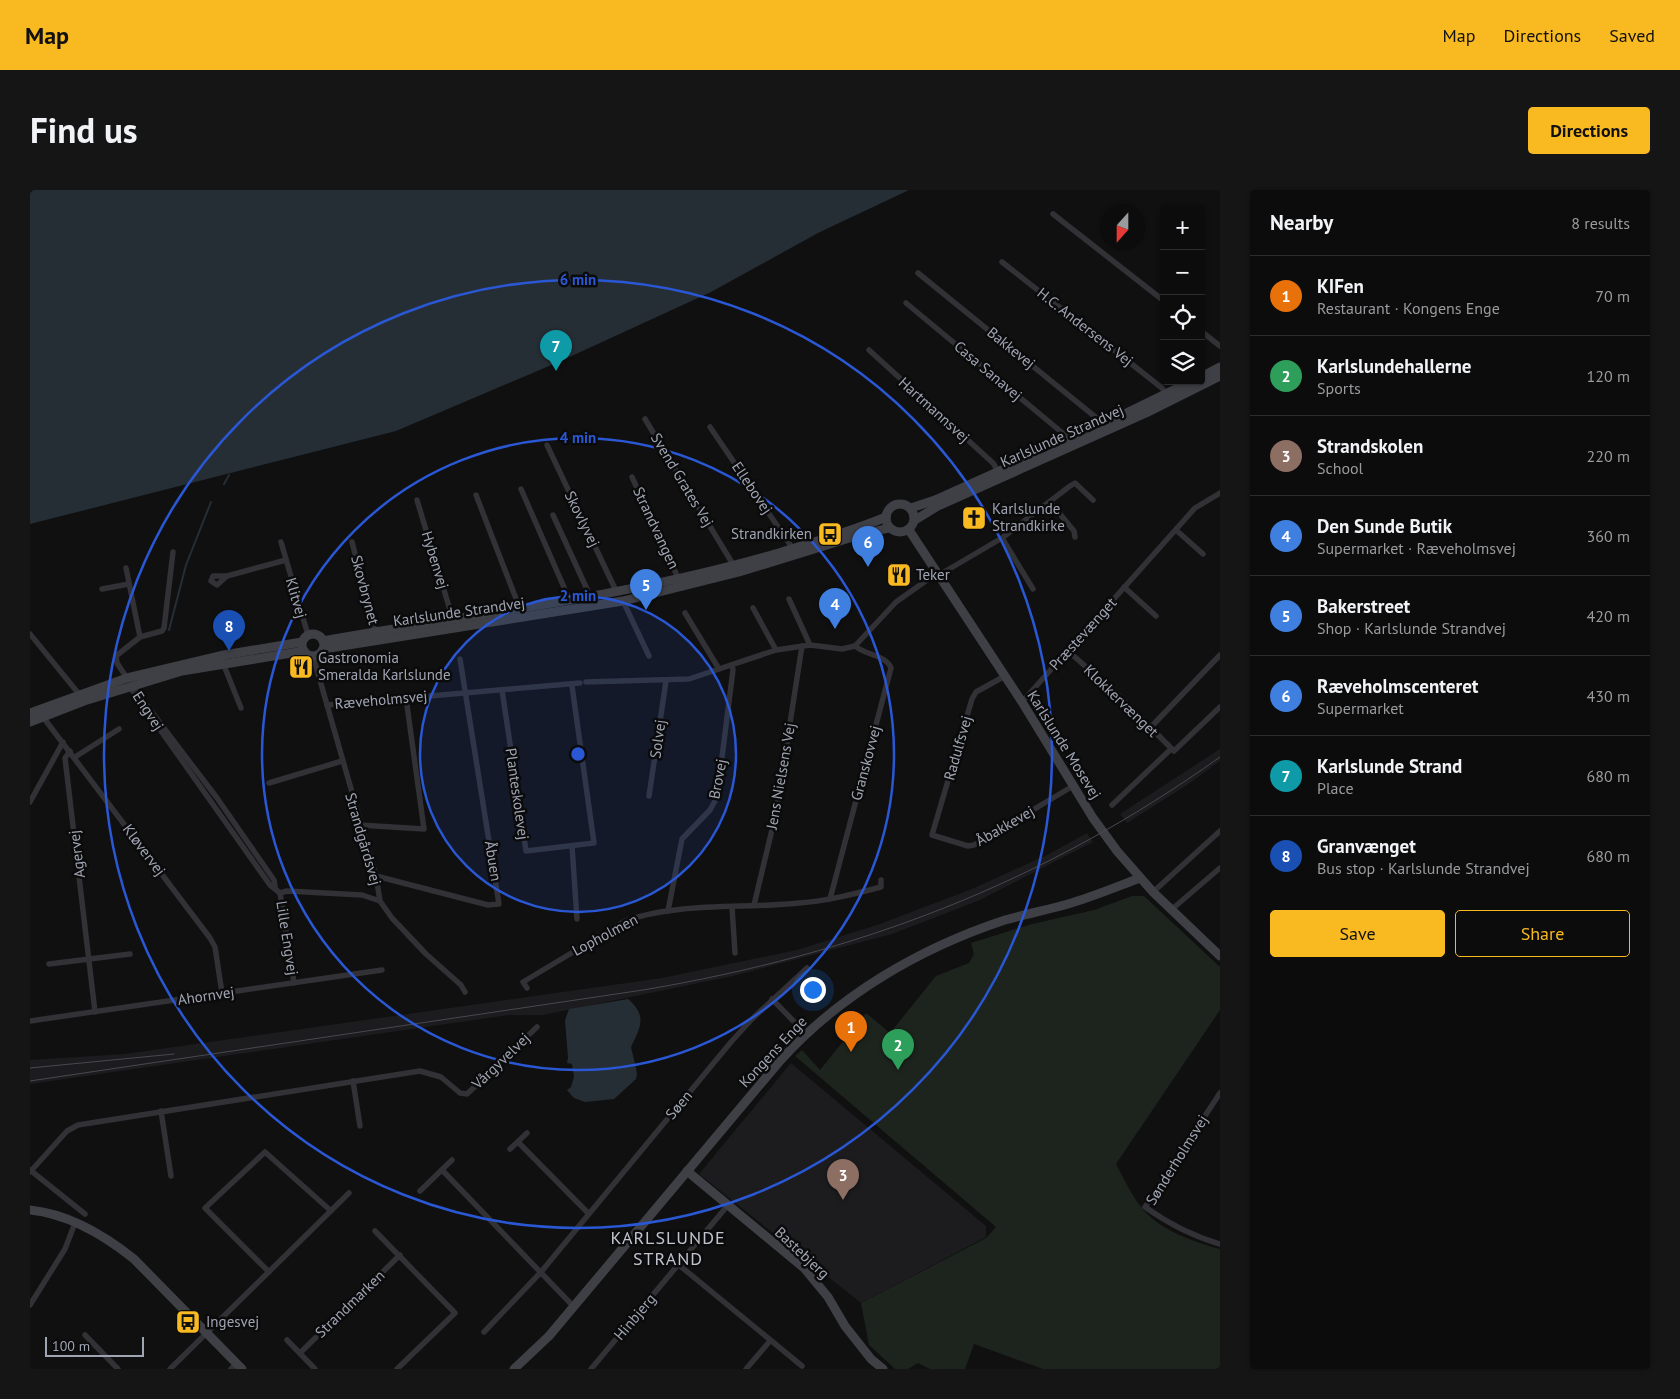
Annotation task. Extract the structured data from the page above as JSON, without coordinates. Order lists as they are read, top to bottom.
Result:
{
  "streets": {
    "main road": [
      "Karlslunde Strandvej",
      "Karlslunde Mosevej",
      "Kongens Enge",
      "Bastebjerg"
    ],
    "street": [
      "H.C. Andersens Vej",
      "Bakkevej",
      "Casa Sanavej",
      "Hartmannsvej",
      "Svend Grates Vej",
      "Ellebovej",
      "Skovlyvej",
      "Strandvangen",
      "Hybenvej",
      "Skovbrynet",
      "Klitvej",
      "Præstevænget",
      "Ræveholmsvej",
      "Klokkervænget",
      "Engvej",
      "Solvej",
      "Radulfsvej",
      "Granskovvej",
      "Jens Nielsens Vej",
      "Brovej",
      "Planteskolevej",
      "Åbakkevej",
      "Strandgårdsvej",
      "Kløvervej",
      "Agervej",
      "Åbuen",
      "Lopholmen",
      "Lille Engvej",
      "Ahornvej",
      "Vårgyvelvej",
      "Søen",
      "Sønderholmsvej",
      "Strandmarken",
      "Hinbjerg"
    ]
  },
  "crossings": [
    ["H.C. Andersens Vej", "Karlslunde Strandvej"],
    ["Bakkevej", "Karlslunde Strandvej"],
    ["Casa Sanavej", "Karlslunde Strandvej"],
    ["Hartmannsvej", "Karlslunde Strandvej"],
    ["Karlslunde Strandvej", "Svend Grates Vej"],
    ["Karlslunde Strandvej", "Ellebovej"],
    ["Karlslunde Strandvej", "Skovlyvej"],
    ["Karlslunde Strandvej", "Strandvangen"],
    ["Karlslunde Strandvej", "Hybenvej"],
    ["Karlslunde Strandvej", "Skovbrynet"],
    ["Karlslunde Strandvej", "Karlslunde Mosevej"],
    ["Præstevænget", "Klokkervænget"],
    ["Præstevænget", "Karlslunde Mosevej"],
    ["Ræveholmsvej", "Solvej"],
    ["Ræveholmsvej", "Granskovvej"],
    ["Ræveholmsvej", "Jens Nielsens Vej"],
    ["Ræveholmsvej", "Brovej"],
    ["Ræveholmsvej", "Planteskolevej"],
    ["Ræveholmsvej", "Strandgårdsvej"],
    ["Ræveholmsvej", "Åbuen"],
    ["Engvej", "Lille Engvej"],
    ["Karlslunde Mosevej", "Radulfsvej"],
    ["Karlslunde Mosevej", "Åbakkevej"],
    ["Karlslunde Mosevej", "Kongens Enge"],
    ["Radulfsvej", "Åbakkevej"],
    ["Granskovvej", "Lopholmen"],
    ["Jens Nielsens Vej", "Lopholmen"],
    ["Brovej", "Lopholmen"],
    ["Strandgårdsvej", "Åbuen"],
    ["Kløvervej", "Agervej"],
    ["Kløvervej", "Ahornvej"],
    ["Agervej", "Ahornvej"],
    ["Lille Engvej", "Ahornvej"],
    ["Kongens Enge", "Bastebjerg"],
    ["Bastebjerg", "Hinbjerg"]
  ],
  "districts": ["KARLSLUNDE STRAND"],
  "places": {
    "church": ["Karlslunde Strandkirke"],
    "bus stop": ["Strandkirken", "Ingesvej"],
    "restaurant": ["Teker", "Gastronomia Smeralda Karlslunde"]
  },
  "scale_bar": "100 m",
  "north": "bottom",
  "page": {
    "header": "Map",
    "nav": ["Map", "Directions", "Saved"],
    "title": "Find us",
    "buttons": [
      "Directions",
      ["Save", "Share"]
    ],
    "heading": ["Nearby", "8 results"],
    "map_buttons": ["+", "−"],
    "list": [
      {
        "mark": "1",
        "name": "KIFen",
        "note": "Restaurant · Kongens Enge",
        "value": "70 m"
      },
      {
        "mark": "2",
        "name": "Karlslundehallerne",
        "note": "Sports",
        "value": "120 m"
      },
      {
        "mark": "3",
        "name": "Strandskolen",
        "note": "School",
        "value": "220 m"
      },
      {
        "mark": "4",
        "name": "Den Sunde Butik",
        "note": "Supermarket · Ræveholmsvej",
        "value": "360 m"
      },
      {
        "mark": "5",
        "name": "Bakerstreet",
        "note": "Shop · Karlslunde Strandvej",
        "value": "420 m"
      },
      {
        "mark": "6",
        "name": "Ræveholmscenteret",
        "note": "Supermarket",
        "value": "430 m"
      },
      {
        "mark": "7",
        "name": "Karlslunde Strand",
        "note": "Place",
        "value": "680 m"
      },
      {
        "mark": "8",
        "name": "Granvænget",
        "note": "Bus stop · Karlslunde Strandvej",
        "value": "680 m"
      }
    ],
    "pins": [
      "7",
      "6",
      "5",
      "4",
      "8",
      "1",
      "2",
      "3"
    ],
    "scale": "100 m"
  },
  "rings": ["6 min", "4 min", "2 min"]
}
